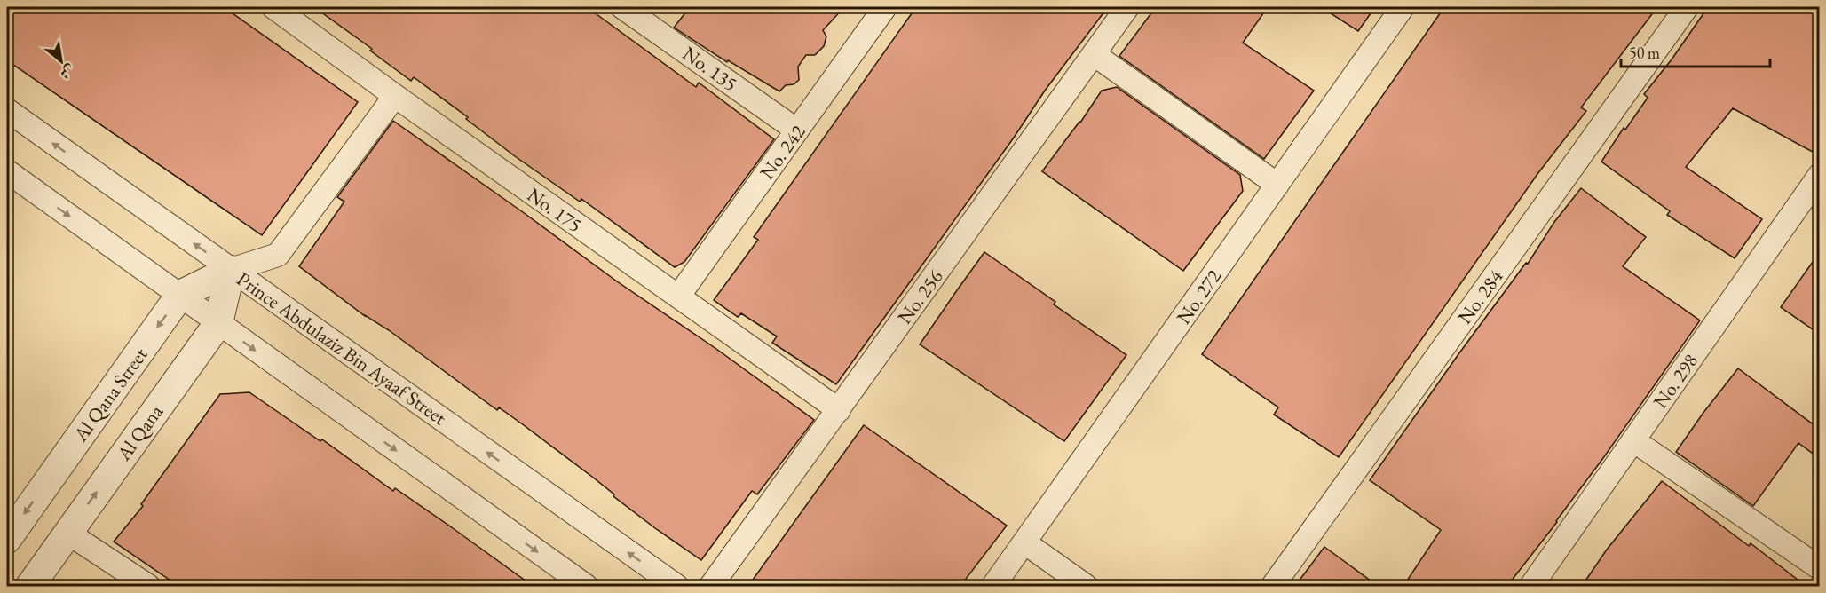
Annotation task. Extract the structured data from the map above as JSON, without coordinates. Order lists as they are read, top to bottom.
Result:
{
  "streets": {
    "street": [
      "No. 135",
      "No. 242",
      "No. 175",
      "No. 256",
      "No. 272",
      "No. 284",
      "Prince Abdulaziz Bin Ayaaf Street",
      "No. 298",
      "Al Qana Street",
      "Al Qana"
    ]
  },
  "crossings": [
    ["No. 135", "No. 242"],
    ["No. 242", "No. 175"],
    ["No. 175", "No. 256"],
    ["Prince Abdulaziz Bin Ayaaf Street", "Al Qana Street"],
    ["Prince Abdulaziz Bin Ayaaf Street", "Al Qana"],
    ["Al Qana Street", "Al Qana"]
  ],
  "one_way": ["Al Qana Street", "Al Qana"],
  "scale_bar": "50 m",
  "north": "bottom right"
}
